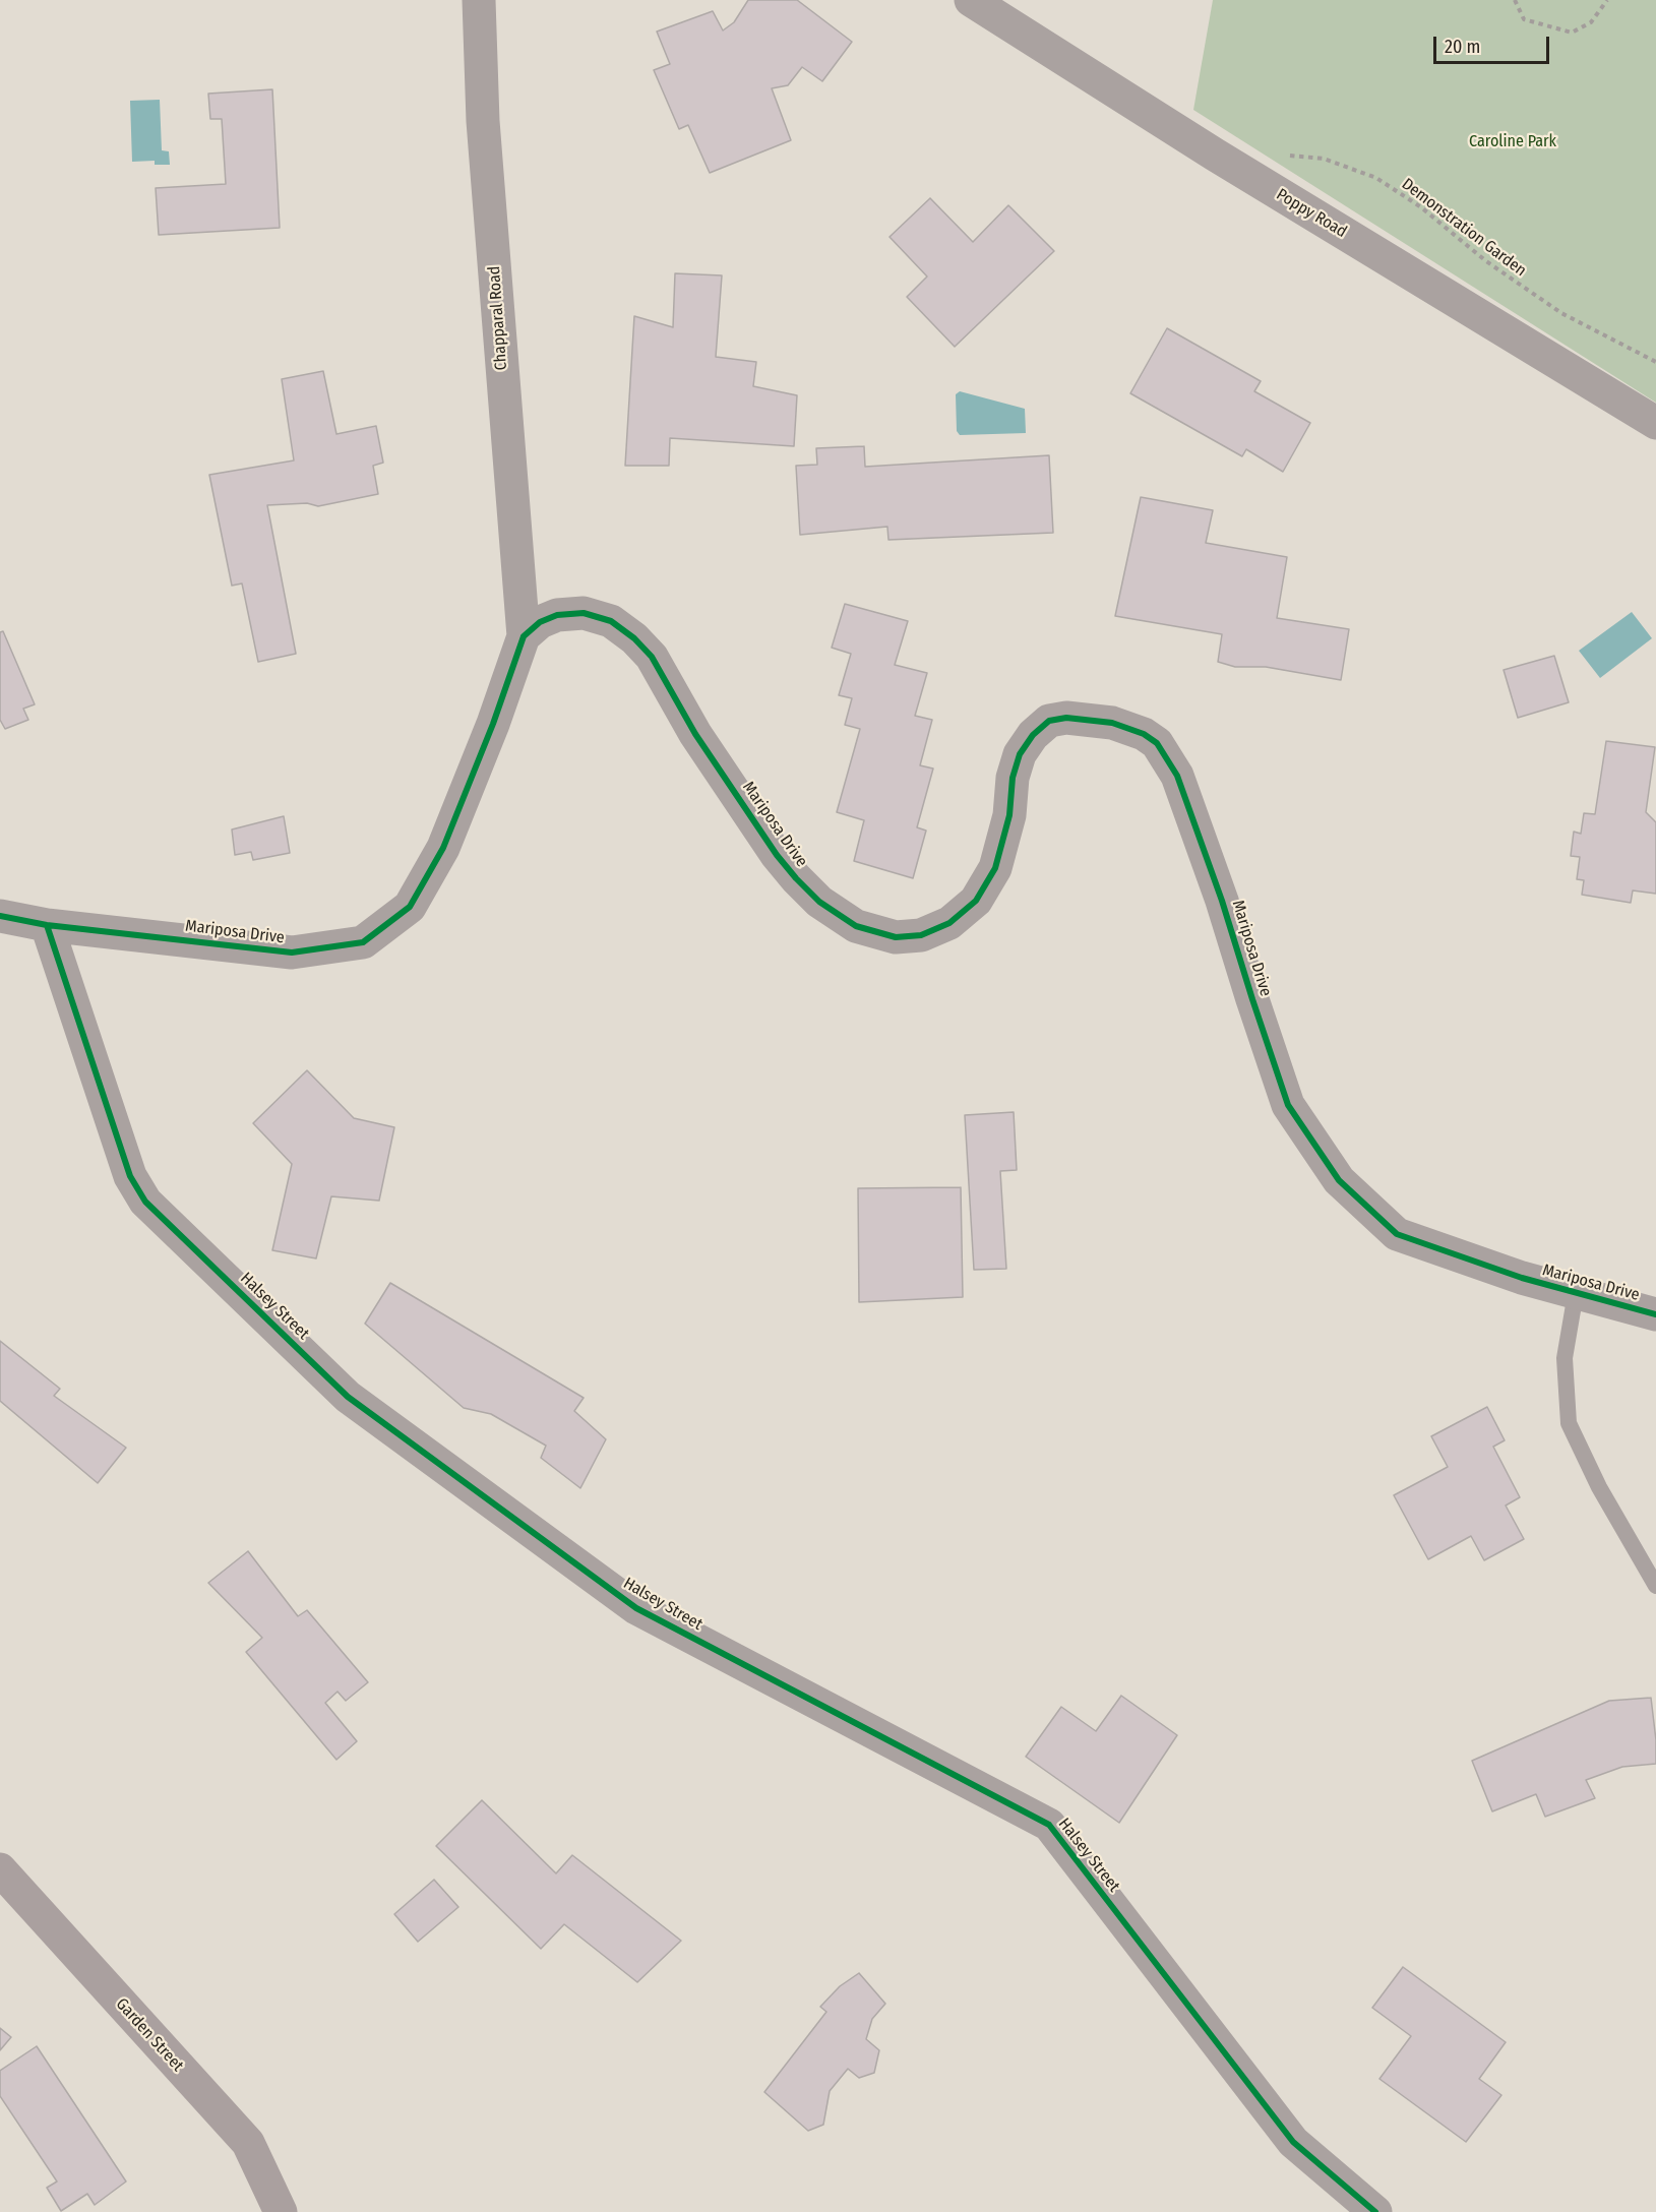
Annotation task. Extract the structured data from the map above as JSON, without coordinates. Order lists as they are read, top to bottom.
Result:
{
  "streets": {
    "street": [
      "Poppy Road",
      "Chapparal Road",
      "Mariposa Drive",
      "Halsey Street",
      "Garden Street"
    ],
    "path": ["Demonstration Garden"]
  },
  "crossings": [
    ["Poppy Road", "Demonstration Garden"],
    ["Chapparal Road", "Mariposa Drive"],
    ["Mariposa Drive", "Halsey Street"]
  ],
  "parks": ["Caroline Park"],
  "scale_bar": "20 m"
}
